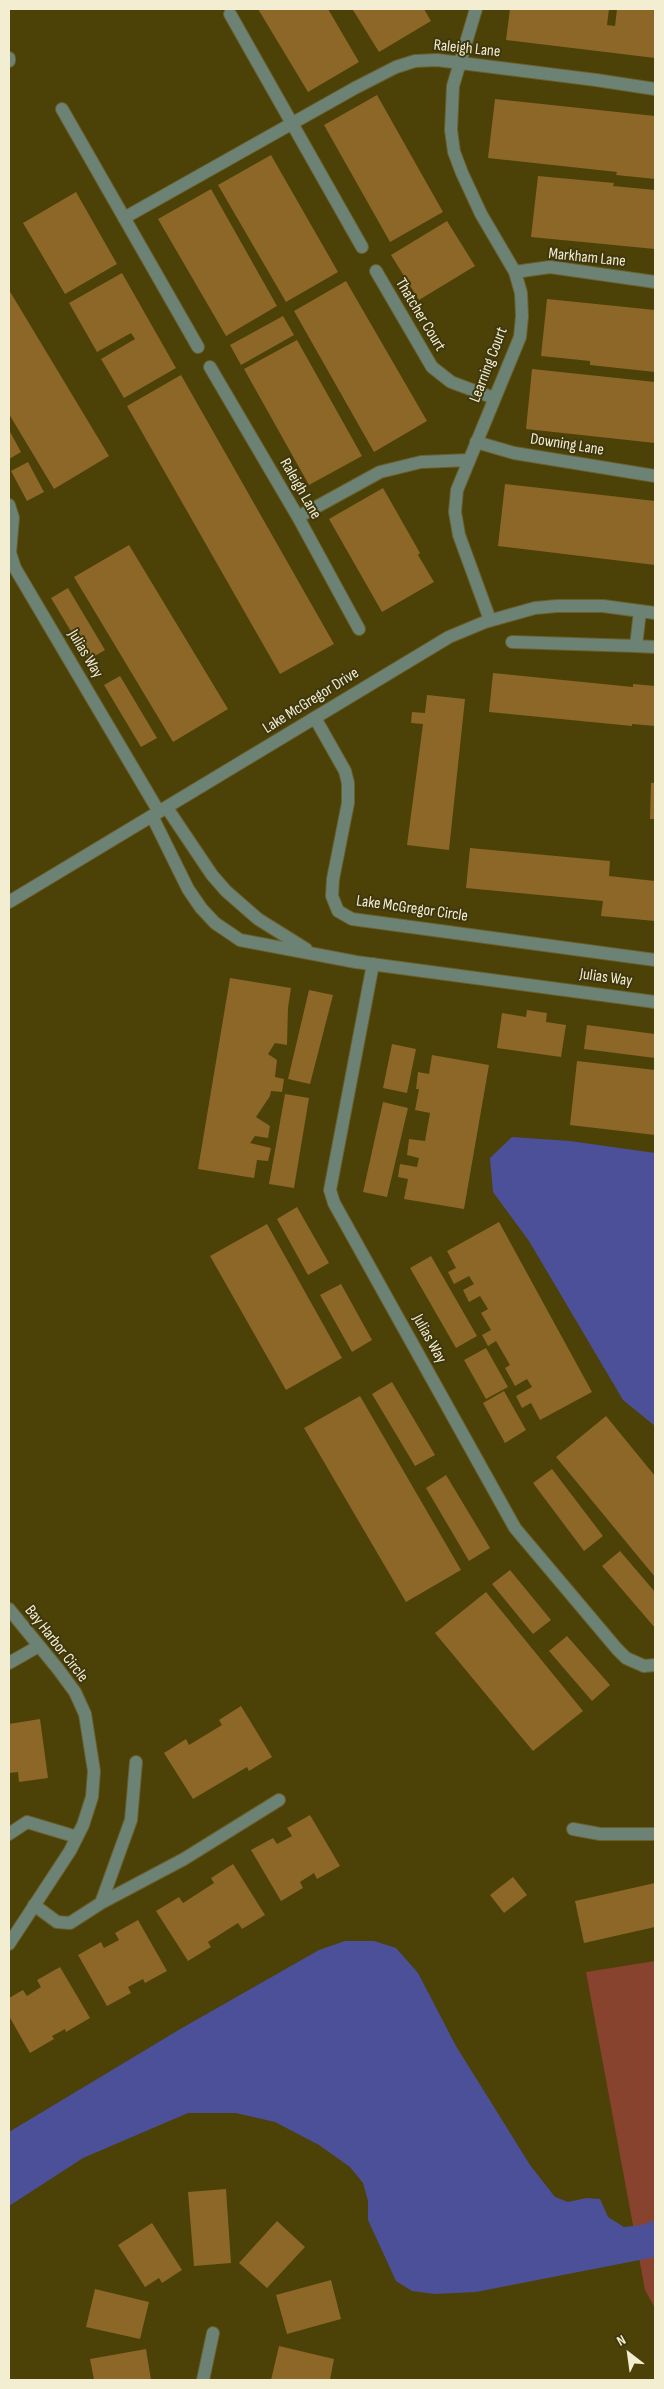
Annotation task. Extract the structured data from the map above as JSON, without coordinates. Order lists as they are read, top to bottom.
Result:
{
  "streets": {
    "street": [
      "Raleigh Lane",
      "Markham Lane",
      "Thatcher Court",
      "Learning Court",
      "Downing Lane",
      "Julias Way",
      "Lake McGregor Drive",
      "Lake McGregor Circle",
      "Bay Harbor Circle"
    ]
  },
  "crossings": [
    ["Raleigh Lane", "Learning Court"],
    ["Markham Lane", "Learning Court"],
    ["Thatcher Court", "Learning Court"],
    ["Learning Court", "Downing Lane"],
    ["Learning Court", "Lake McGregor Drive"],
    ["Julias Way", "Lake McGregor Drive"],
    ["Lake McGregor Drive", "Lake McGregor Circle"]
  ],
  "north": "top left"
}
